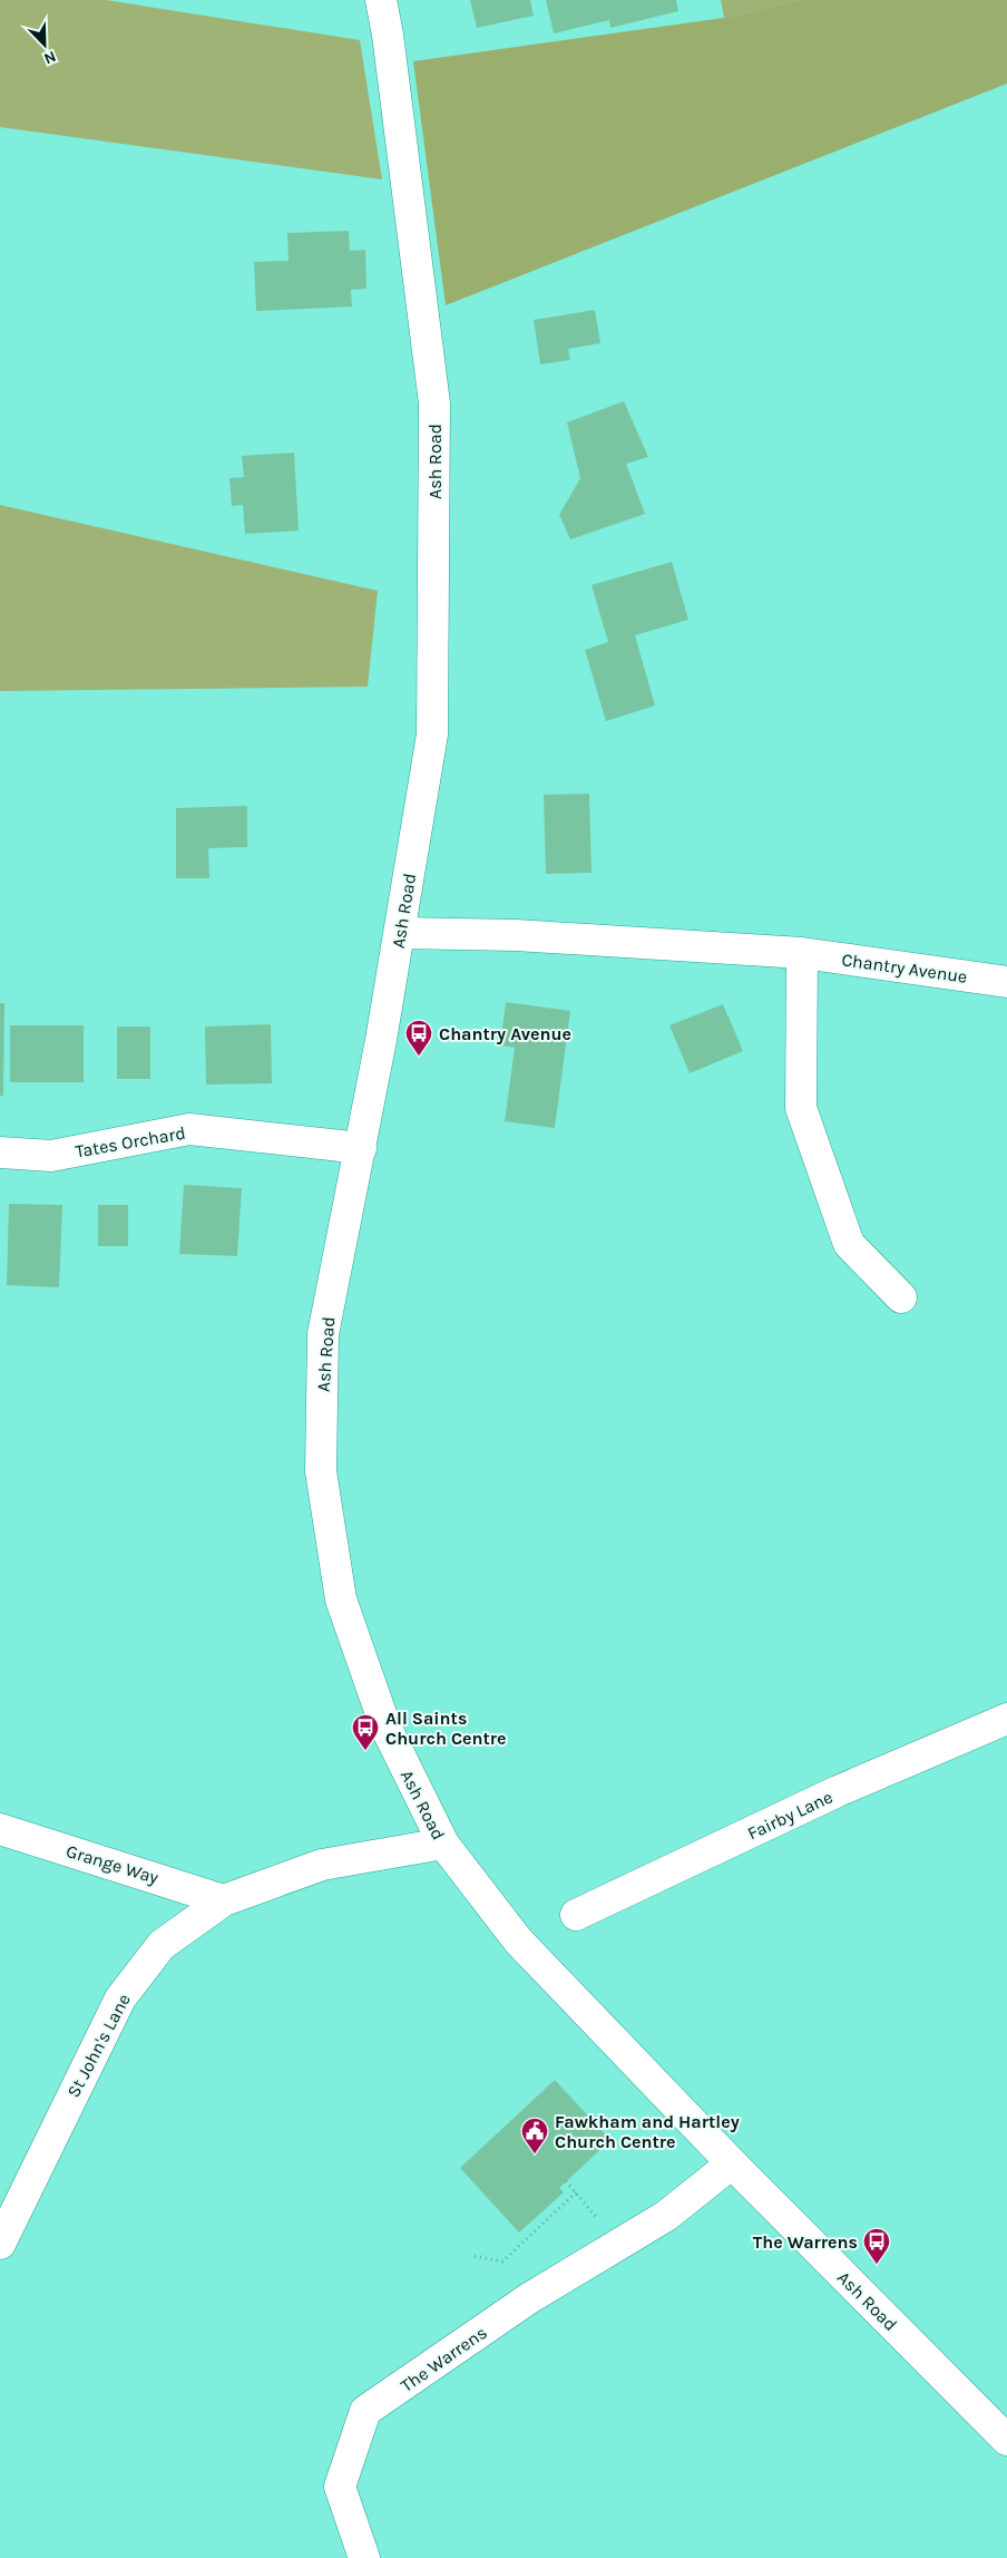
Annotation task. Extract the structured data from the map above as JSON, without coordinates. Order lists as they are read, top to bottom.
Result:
{
  "streets": {
    "street": [
      "Ash Road",
      "Chantry Avenue",
      "Tates Orchard",
      "Fairby Lane",
      "Grange Way",
      "St John's Lane",
      "The Warrens"
    ]
  },
  "crossings": [
    ["Ash Road", "Chantry Avenue"],
    ["Ash Road", "Tates Orchard"],
    ["Ash Road", "St John's Lane"],
    ["Ash Road", "The Warrens"],
    ["Grange Way", "St John's Lane"]
  ],
  "places": {
    "bus stop": ["Chantry Avenue", "All Saints Church Centre", "The Warrens"],
    "public building": ["Fawkham and Hartley Church Centre"]
  },
  "north": "bottom right"
}
